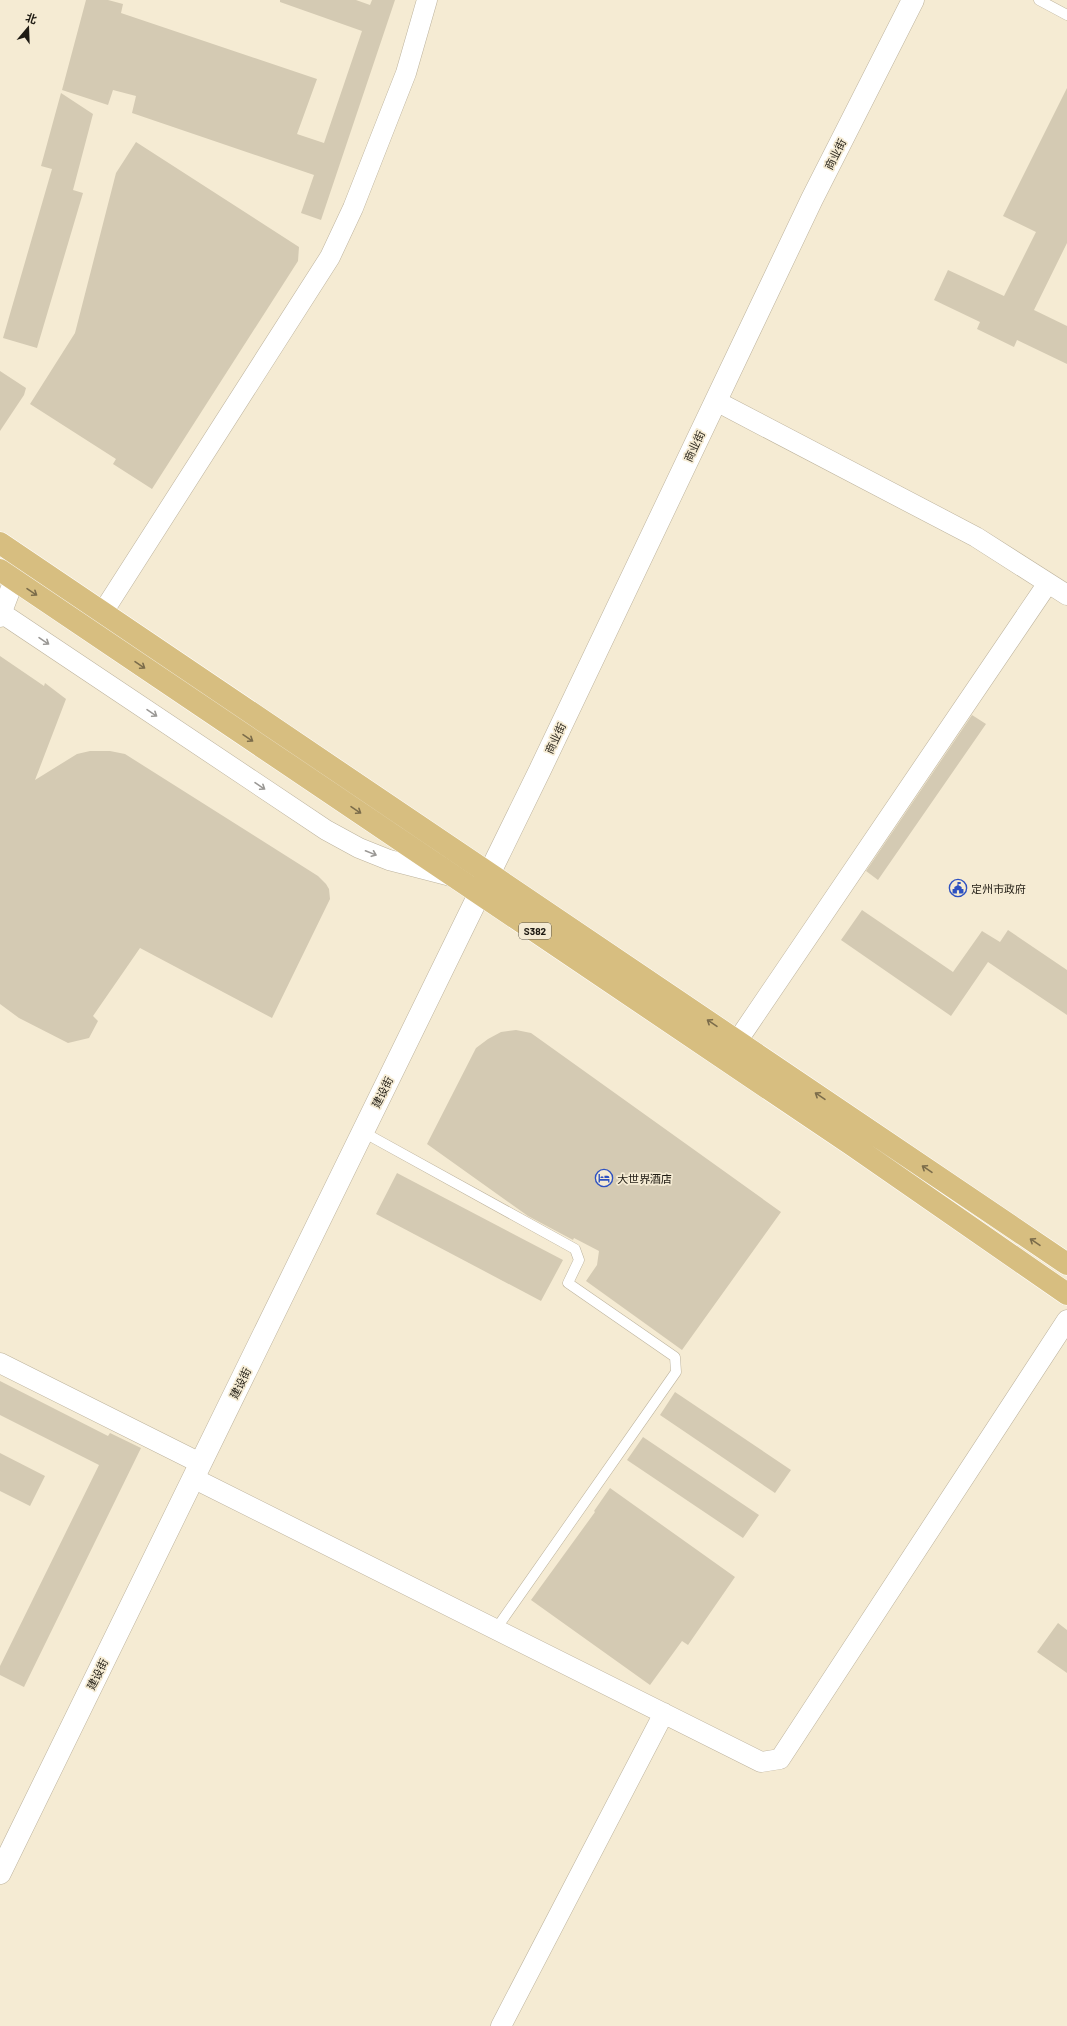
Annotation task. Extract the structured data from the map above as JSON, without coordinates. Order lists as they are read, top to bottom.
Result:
{
  "streets": {
    "main road": ["S382"],
    "street": ["商业街", "建设街"]
  },
  "crossings": [
    ["商业街", "S382"],
    ["商业街", "建设街"],
    ["S382", "建设街"]
  ],
  "places": {
    "public building": ["定州市政府"],
    "hotel": ["大世界酒店"]
  },
  "north": "top"
}
